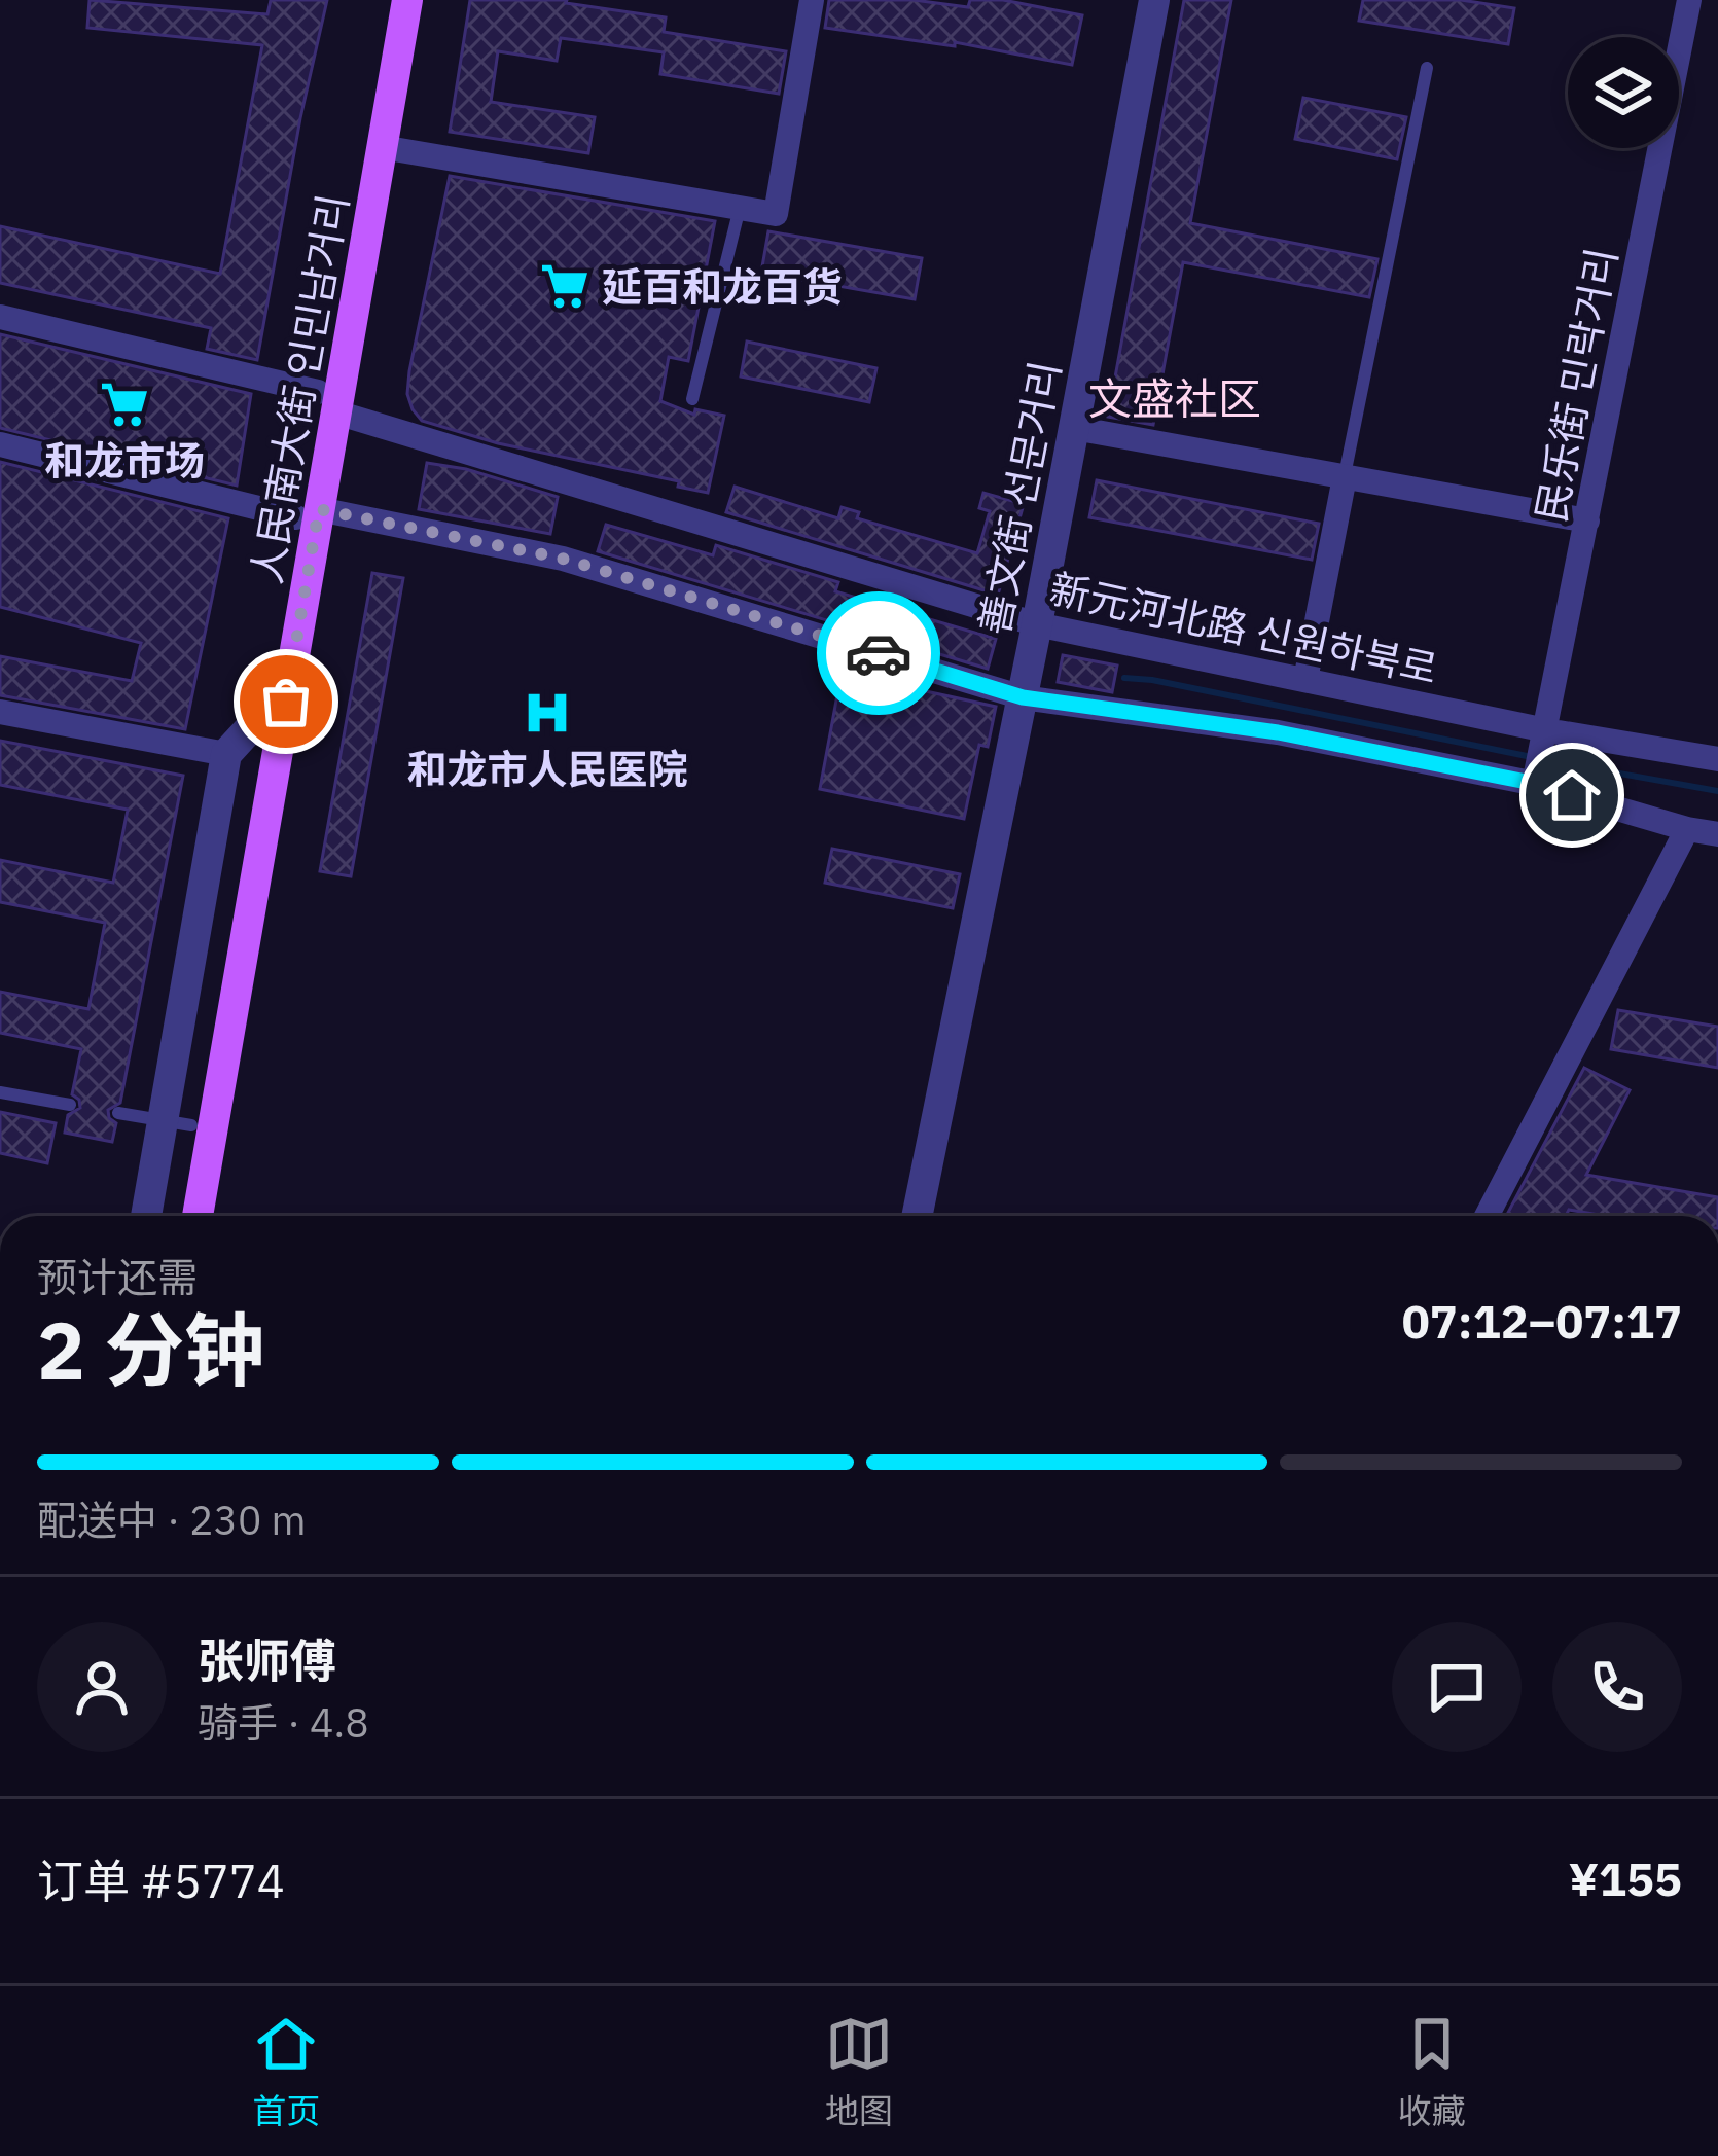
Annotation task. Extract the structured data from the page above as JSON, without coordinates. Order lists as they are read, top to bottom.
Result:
{
  "streets": {
    "main road": ["人民南大街 인민남거리"],
    "street": ["民乐街 민락거리", "善文街 선문거리", "新元河北路 신원하북로"]
  },
  "crossings": [
    ["民乐街 민락거리", "新元河北路 신원하북로"],
    ["人民南大街 인민남거리", "新元河北路 신원하북로"],
    ["善文街 선문거리", "新元河北路 신원하북로"]
  ],
  "districts": ["文盛社区"],
  "places": {
    "supermarket": ["延百和龙百货", "和龙市场"],
    "hospital": ["和龙市人民医院"]
  },
  "page": {
    "heading": ["2 分钟", "预计还需", "07:12–07:17"],
    "panel": [
      "张师傅",
      "骑手 · 4.8",
      "订单 #5774",
      "¥155"
    ],
    "bar": "配送中 · 230 m",
    "tabs": ["首页", "地图", "收藏"]
  }
}
